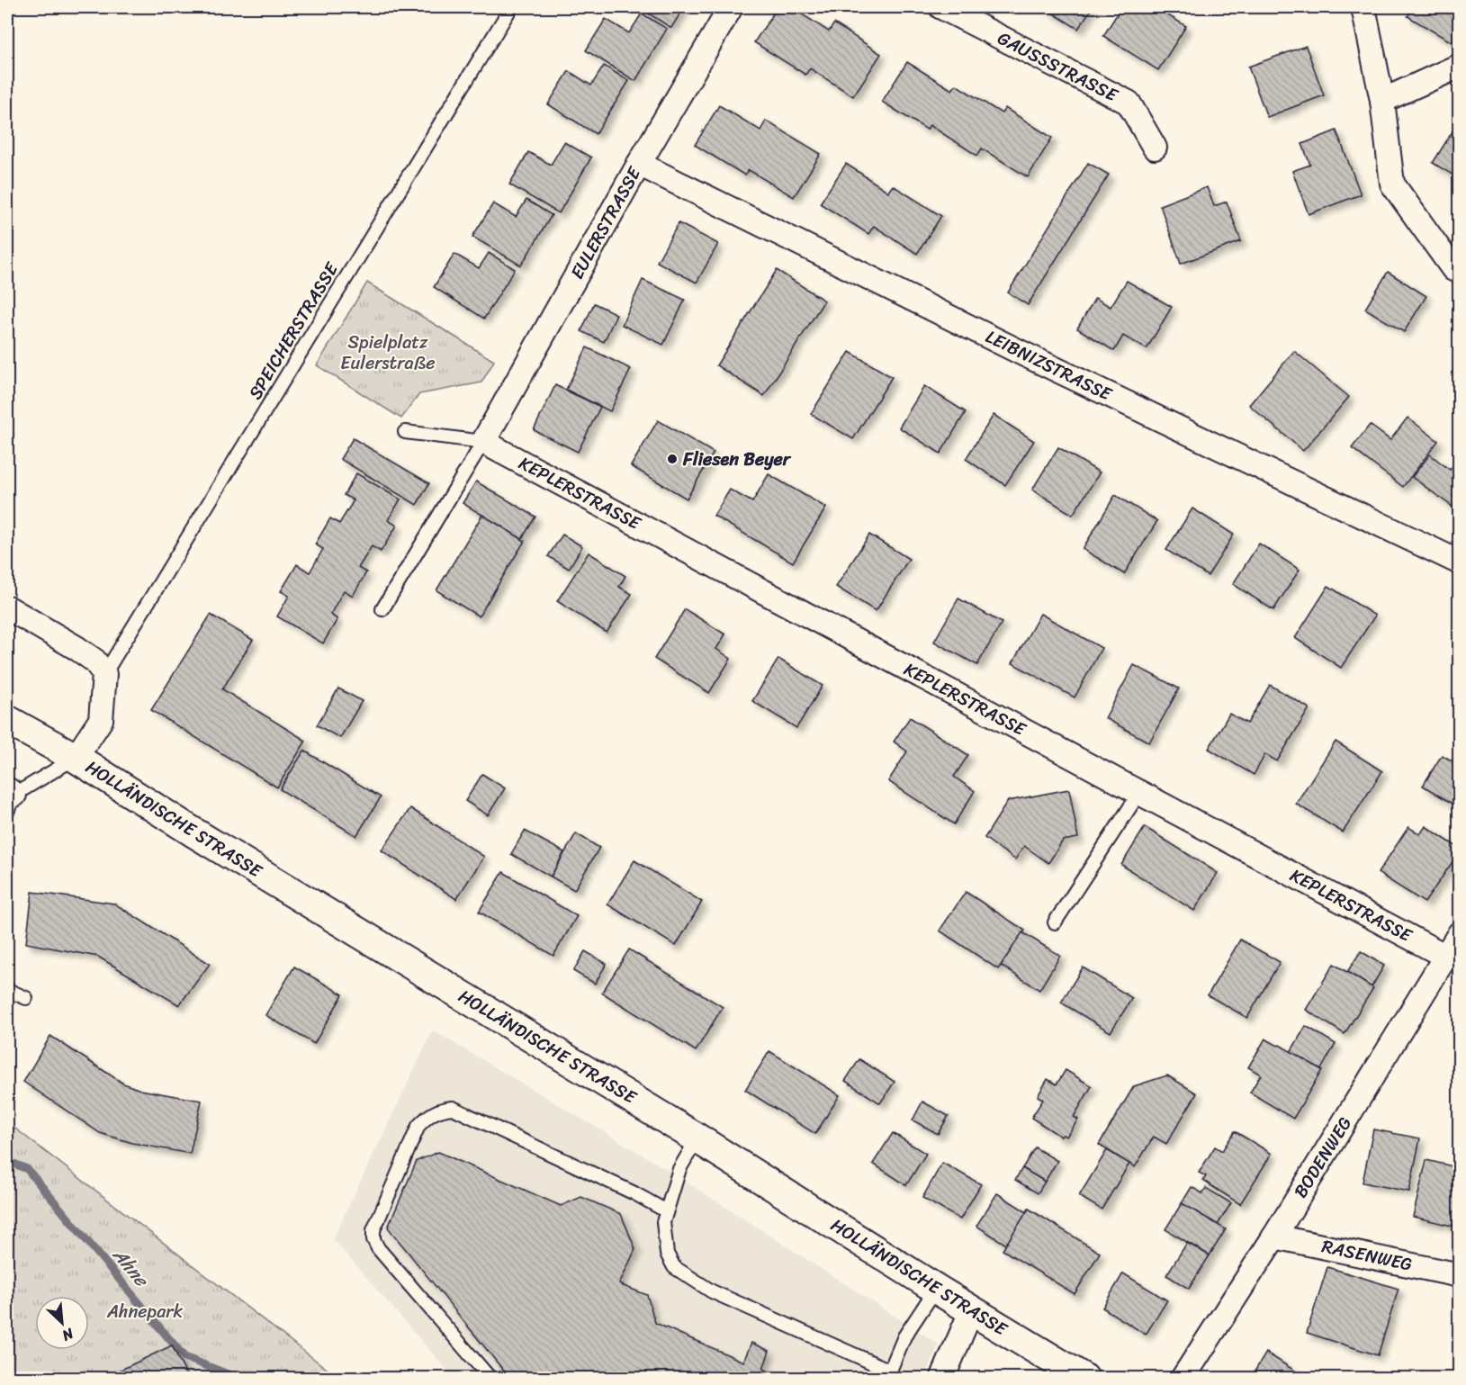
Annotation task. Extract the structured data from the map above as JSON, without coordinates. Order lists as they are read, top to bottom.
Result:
{
  "streets": {
    "street": [
      "GAUSSSTRASSE",
      "EULERSTRASSE",
      "LEIBNIZSTRASSE",
      "KEPLERSTRASSE",
      "HOLLÄNDISCHE STRASSE",
      "BODENWEG",
      "RASENWEG"
    ],
    "lane": ["SPEICHERSTRASSE"]
  },
  "crossings": [
    ["EULERSTRASSE", "LEIBNIZSTRASSE"],
    ["EULERSTRASSE", "KEPLERSTRASSE"],
    ["KEPLERSTRASSE", "BODENWEG"],
    ["BODENWEG", "RASENWEG"]
  ],
  "water": ["Ahne"],
  "parks": ["Spielplatz Eulerstraße", "Ahnepark"],
  "places": ["Fliesen Beyer"],
  "north": "bottom right"
}
